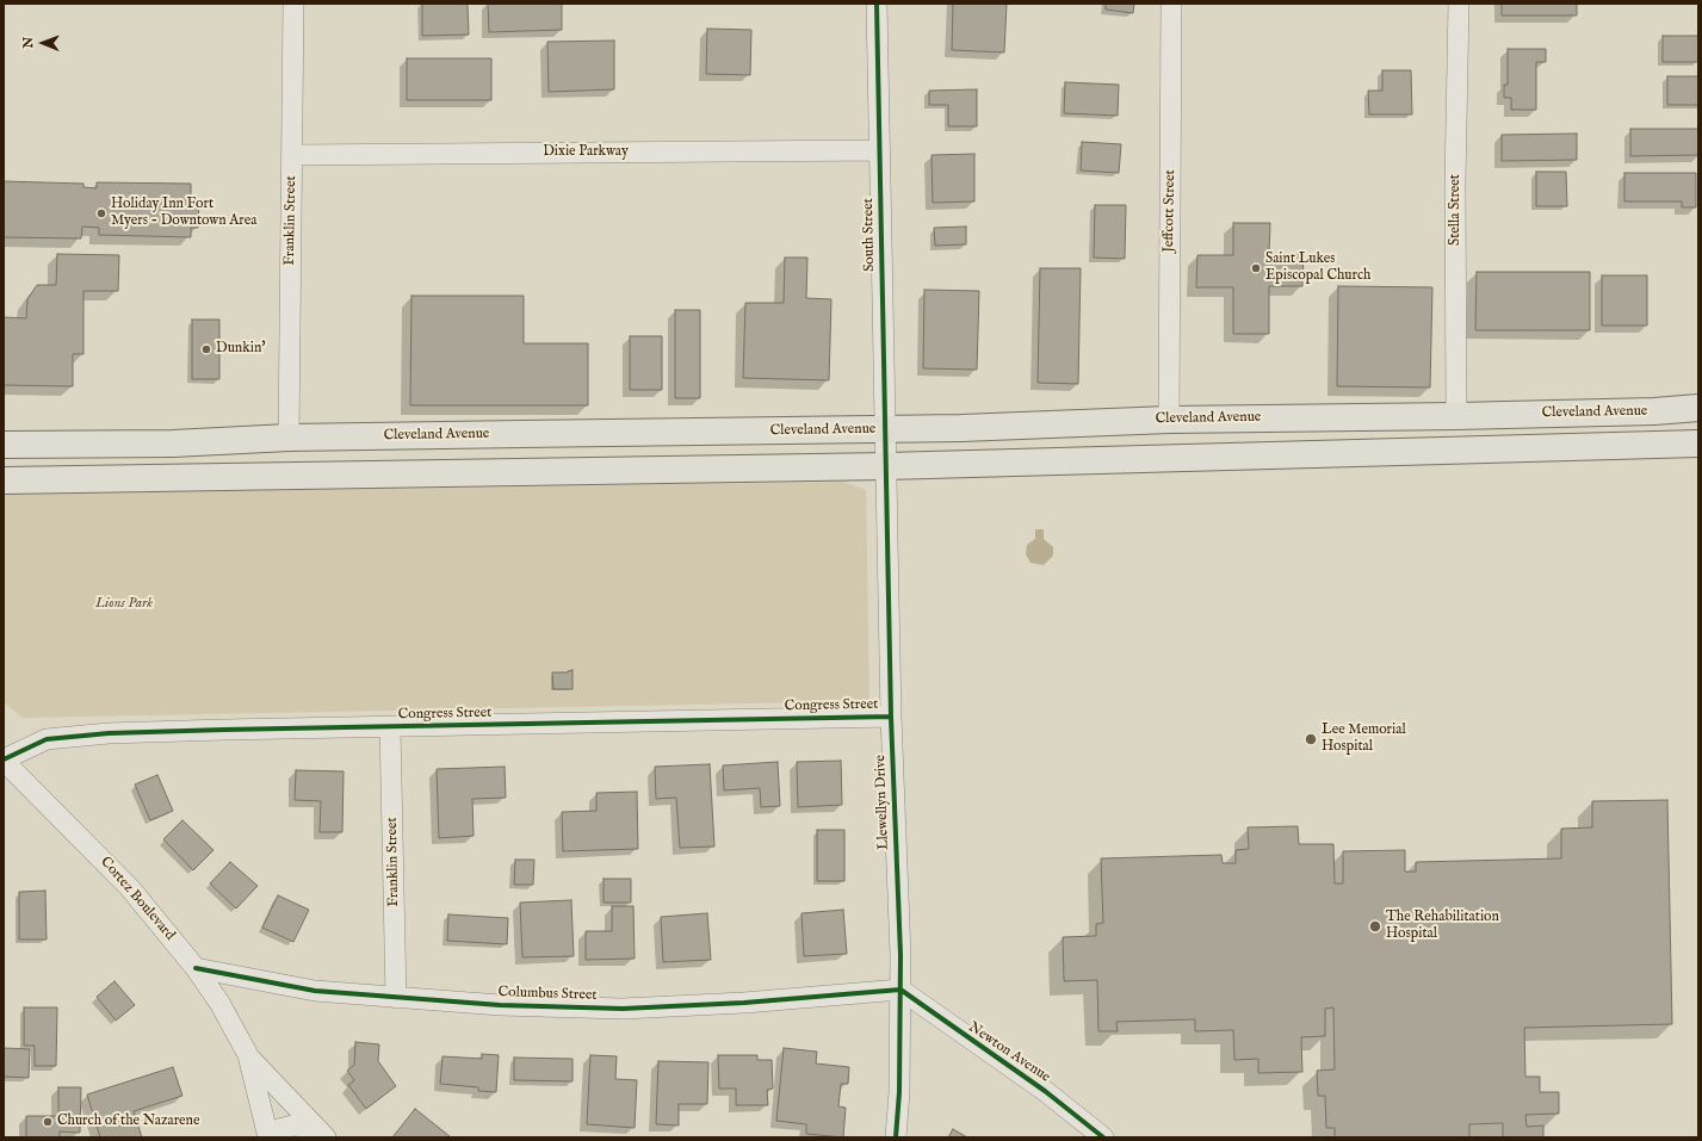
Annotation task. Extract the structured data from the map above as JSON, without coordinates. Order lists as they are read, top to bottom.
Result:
{
  "streets": {
    "main road": ["Cleveland Avenue"],
    "street": [
      "Dixie Parkway",
      "Stella Street",
      "Jeffcott Street",
      "Franklin Street",
      "South Street",
      "Congress Street",
      "Llewellyn Drive",
      "Cortez Boulevard",
      "Columbus Street",
      "Newton Avenue"
    ]
  },
  "crossings": [
    ["Dixie Parkway", "Franklin Street"],
    ["Dixie Parkway", "South Street"],
    ["Stella Street", "Cleveland Avenue"],
    ["Jeffcott Street", "Cleveland Avenue"],
    ["Franklin Street", "Cleveland Avenue"],
    ["Franklin Street", "Congress Street"],
    ["Franklin Street", "Columbus Street"],
    ["South Street", "Cleveland Avenue"],
    ["South Street", "Llewellyn Drive"],
    ["Congress Street", "Llewellyn Drive"],
    ["Congress Street", "Cortez Boulevard"],
    ["Llewellyn Drive", "Columbus Street"],
    ["Llewellyn Drive", "Newton Avenue"],
    ["Cortez Boulevard", "Columbus Street"],
    ["Columbus Street", "Newton Avenue"]
  ],
  "parks": ["Lions Park"],
  "places": [
    "Holiday Inn Fort Myers - Downtown Area",
    "Saint Lukes Episcopal Church",
    "Dunkin'",
    "Lee Memorial Hospital",
    "The Rehabilitation Hospital",
    "Church of the Nazarene"
  ],
  "north": "left"
}
